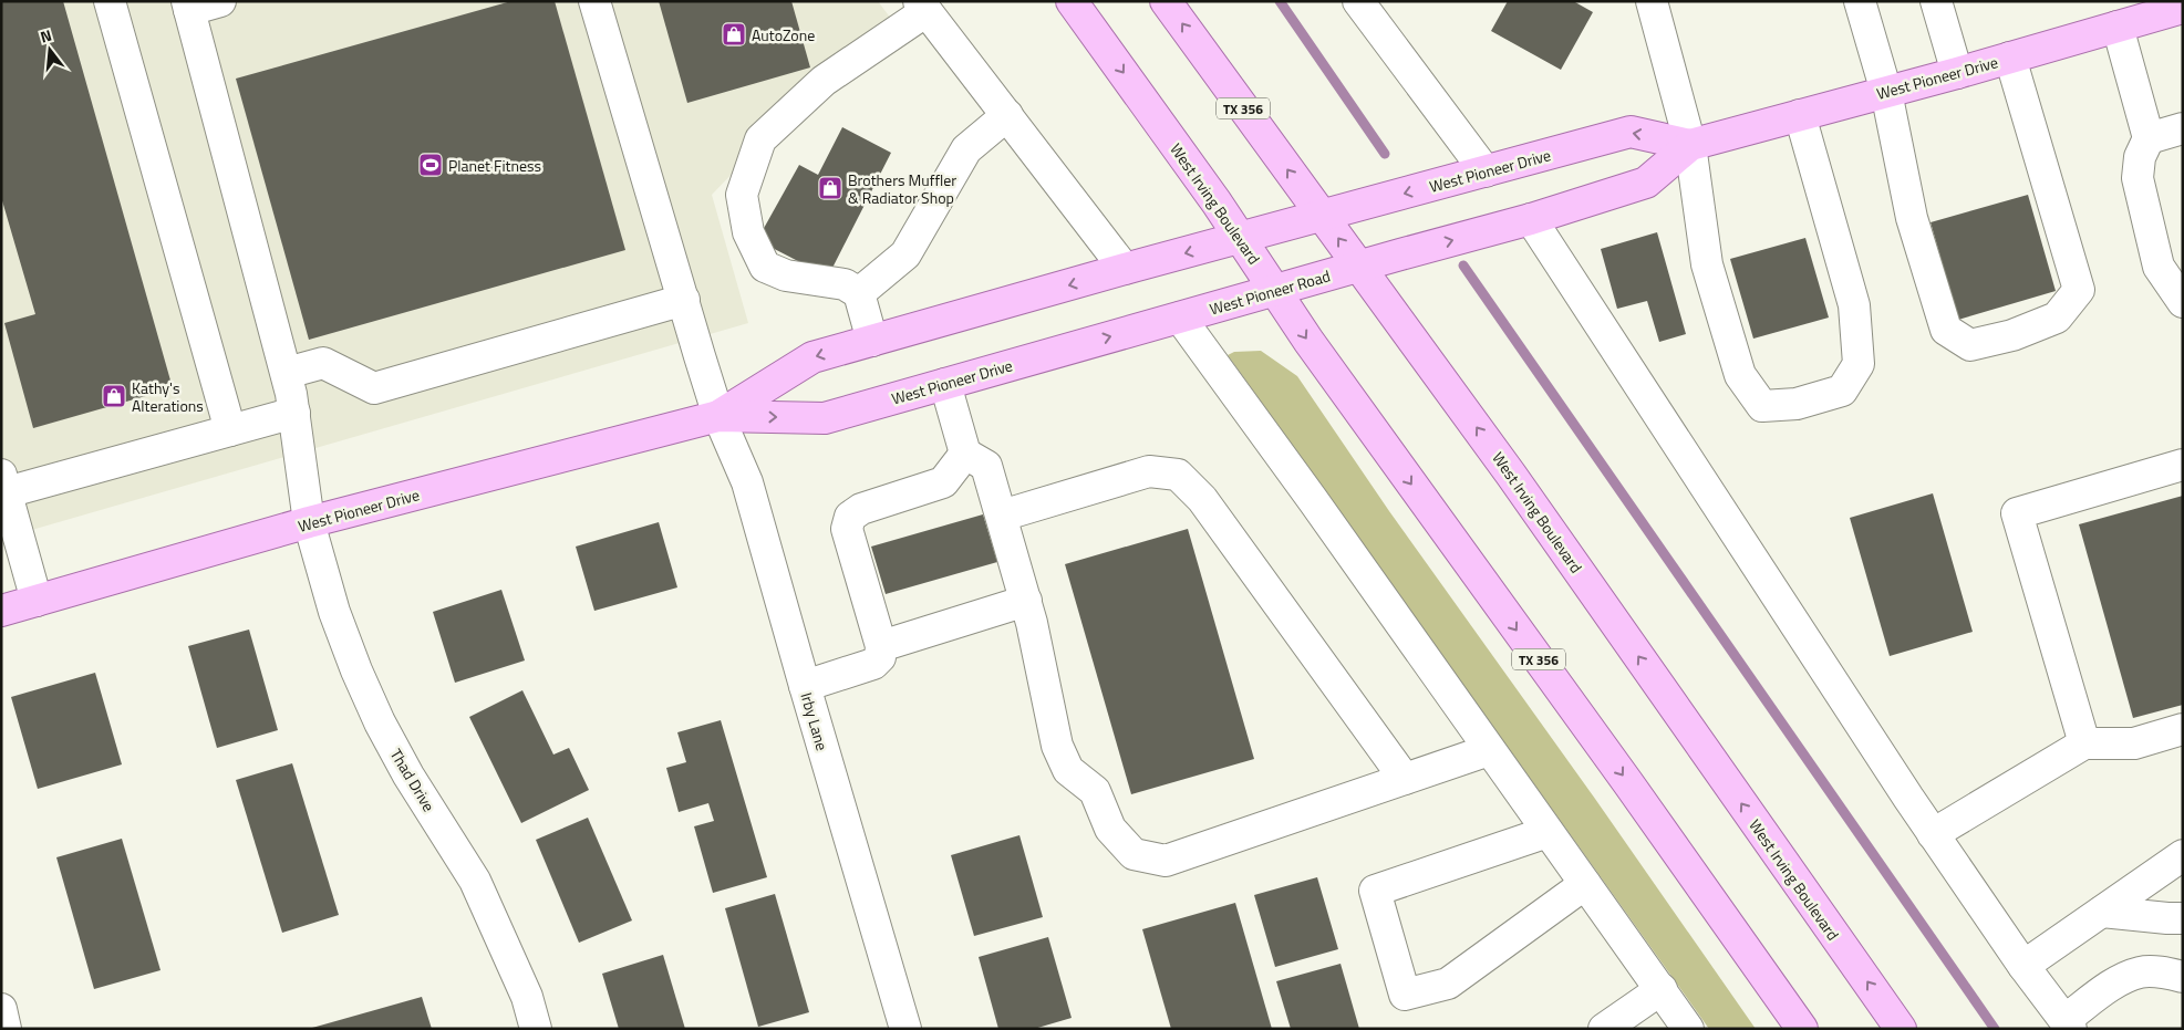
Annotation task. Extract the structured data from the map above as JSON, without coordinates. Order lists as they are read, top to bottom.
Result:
{
  "streets": {
    "main road": [
      "West Pioneer Drive",
      "TX 356",
      "West Irving Boulevard",
      "West Pioneer Road"
    ],
    "street": ["Irby Lane", "Thad Drive"]
  },
  "crossings": [
    ["West Pioneer Drive", "West Irving Boulevard"],
    ["West Pioneer Drive", "West Pioneer Road"],
    ["West Pioneer Drive", "Irby Lane"],
    ["West Pioneer Drive", "Thad Drive"],
    ["West Irving Boulevard", "West Pioneer Road"]
  ],
  "places": {
    "shop": ["AutoZone", "Brothers Muffler & Radiator Shop", "Kathy's Alterations"],
    "sports": ["Planet Fitness"]
  },
  "north": "top"
}
